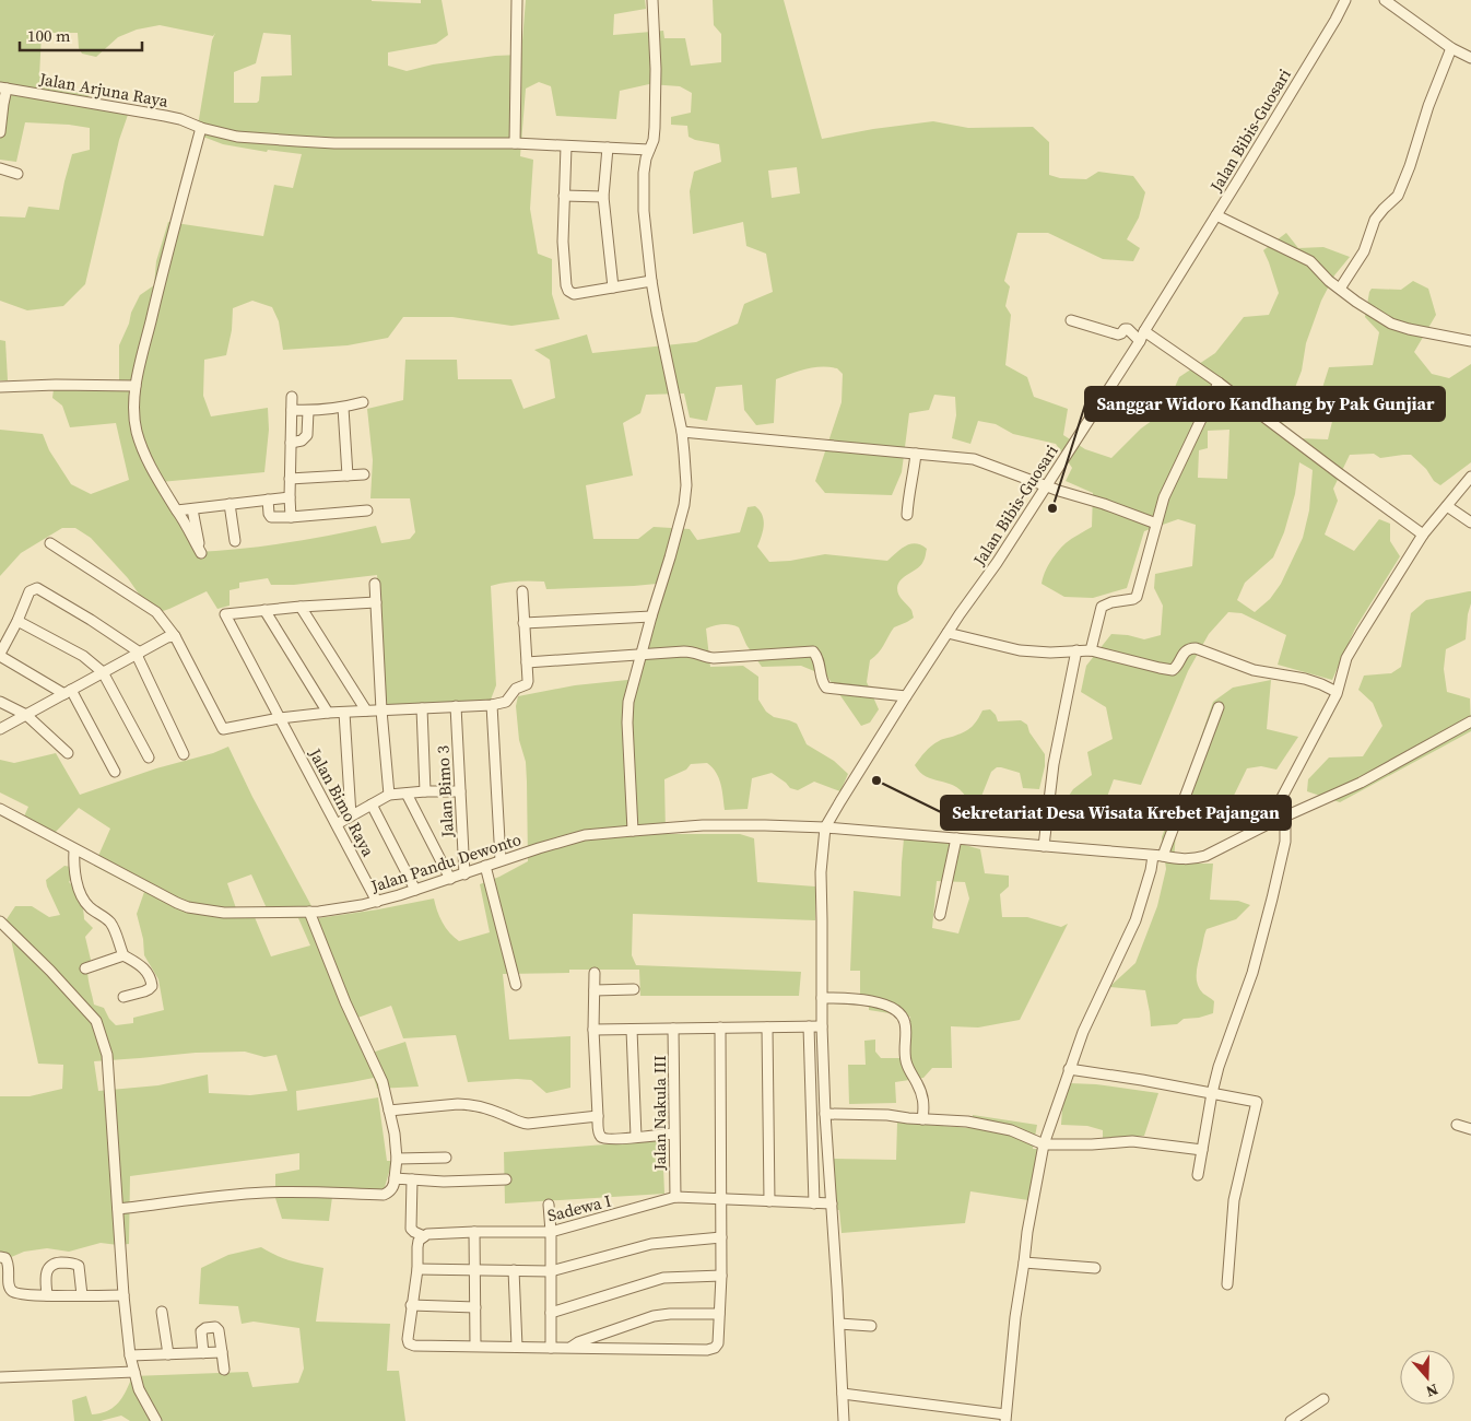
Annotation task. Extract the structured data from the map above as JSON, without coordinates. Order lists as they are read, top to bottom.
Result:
{
  "streets": {
    "street": [
      "Jalan Arjuna Raya",
      "Jalan Bibis-Guosari",
      "Jalan Bimo 3",
      "Jalan Bimo Raya",
      "Jalan Pandu Dewonto",
      "Jalan Nakula III",
      "Sadewa I"
    ]
  },
  "crossings": [
    ["Jalan Bibis-Guosari", "Jalan Pandu Dewonto"],
    ["Jalan Bimo 3", "Jalan Pandu Dewonto"],
    ["Jalan Bimo Raya", "Jalan Pandu Dewonto"],
    ["Jalan Nakula III", "Sadewa I"]
  ],
  "places": ["Sanggar Widoro Kandhang by Pak Gunjiar", "Sekretariat Desa Wisata Krebet Pajangan"],
  "scale_bar": "100 m",
  "north": "bottom"
}
